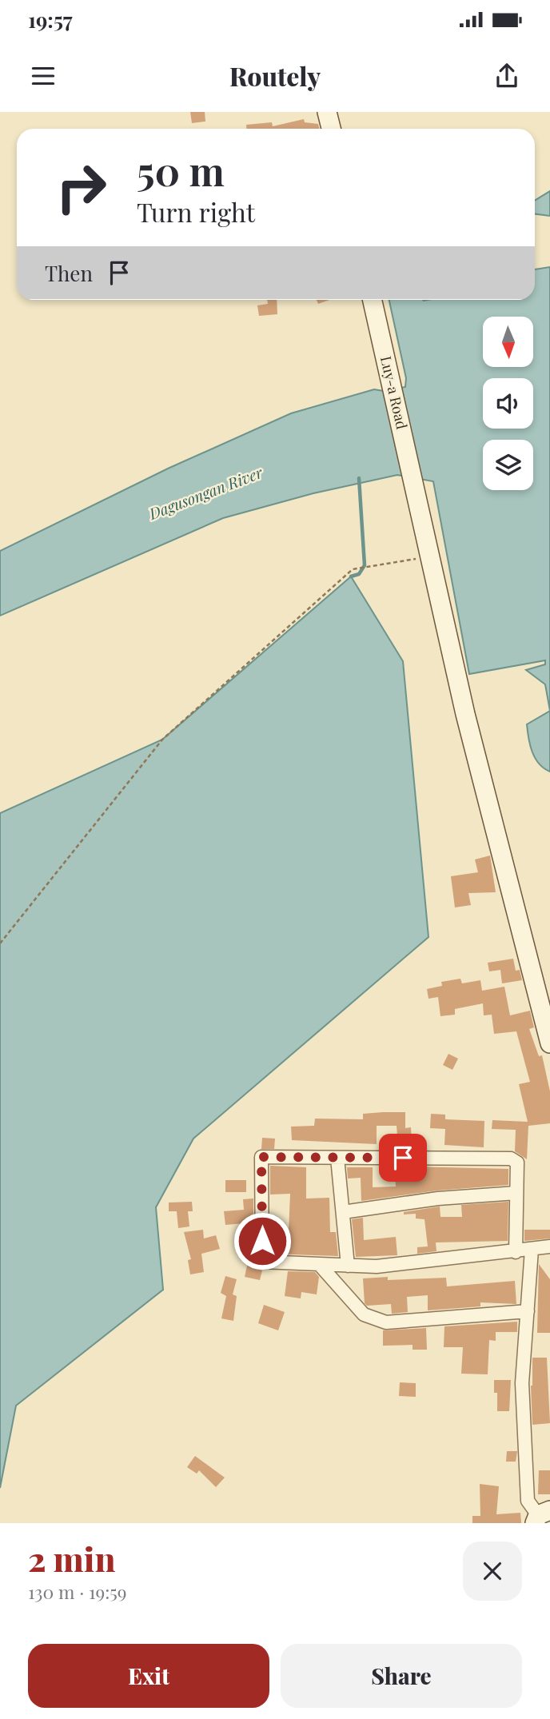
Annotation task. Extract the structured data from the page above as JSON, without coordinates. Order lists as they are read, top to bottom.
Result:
{
  "streets": {
    "main road": ["Luy-a Road"]
  },
  "water": ["Dagusongan River"],
  "north": "bottom",
  "page": {
    "status": "19:57",
    "header": "Routely",
    "turn": ["50 m", "Turn right"],
    "then": "Then",
    "heading": ["2 min", "130 m · 19:59"],
    "buttons": ["Exit", "Share"]
  }
}
